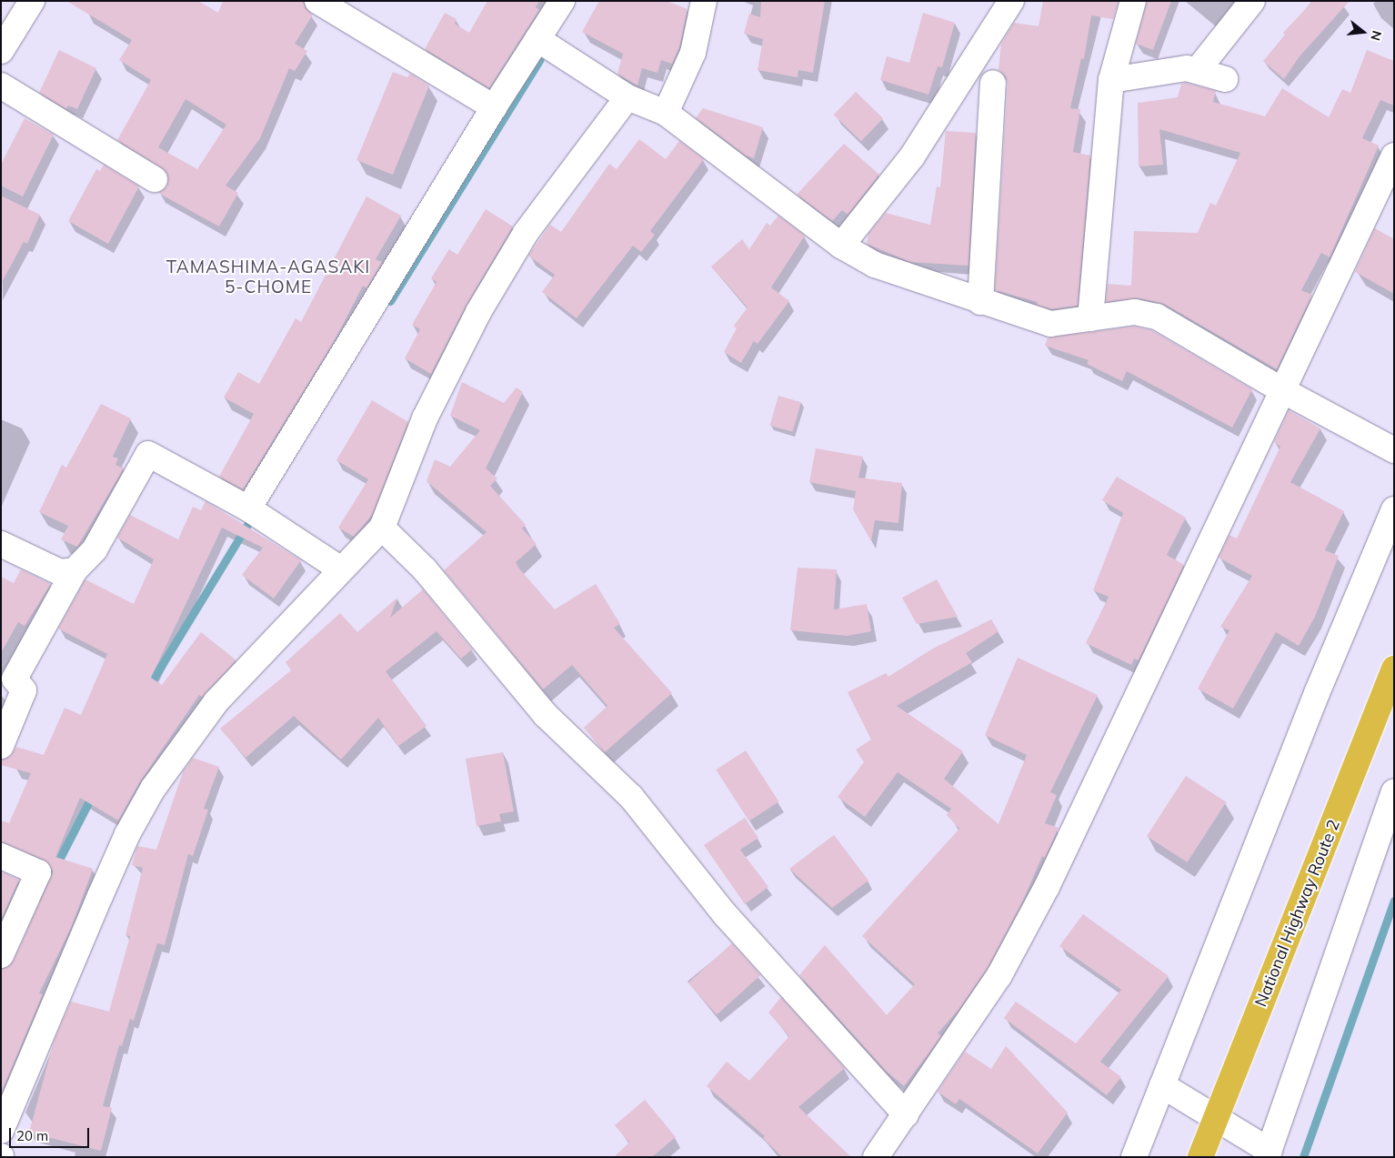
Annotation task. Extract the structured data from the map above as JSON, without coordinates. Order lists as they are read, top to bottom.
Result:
{
  "streets": {
    "highway": ["National Highway Route 2"]
  },
  "districts": ["TAMASHIMA-AGASAKI 5-CHOME"],
  "scale_bar": "20 m",
  "north": "right"
}
